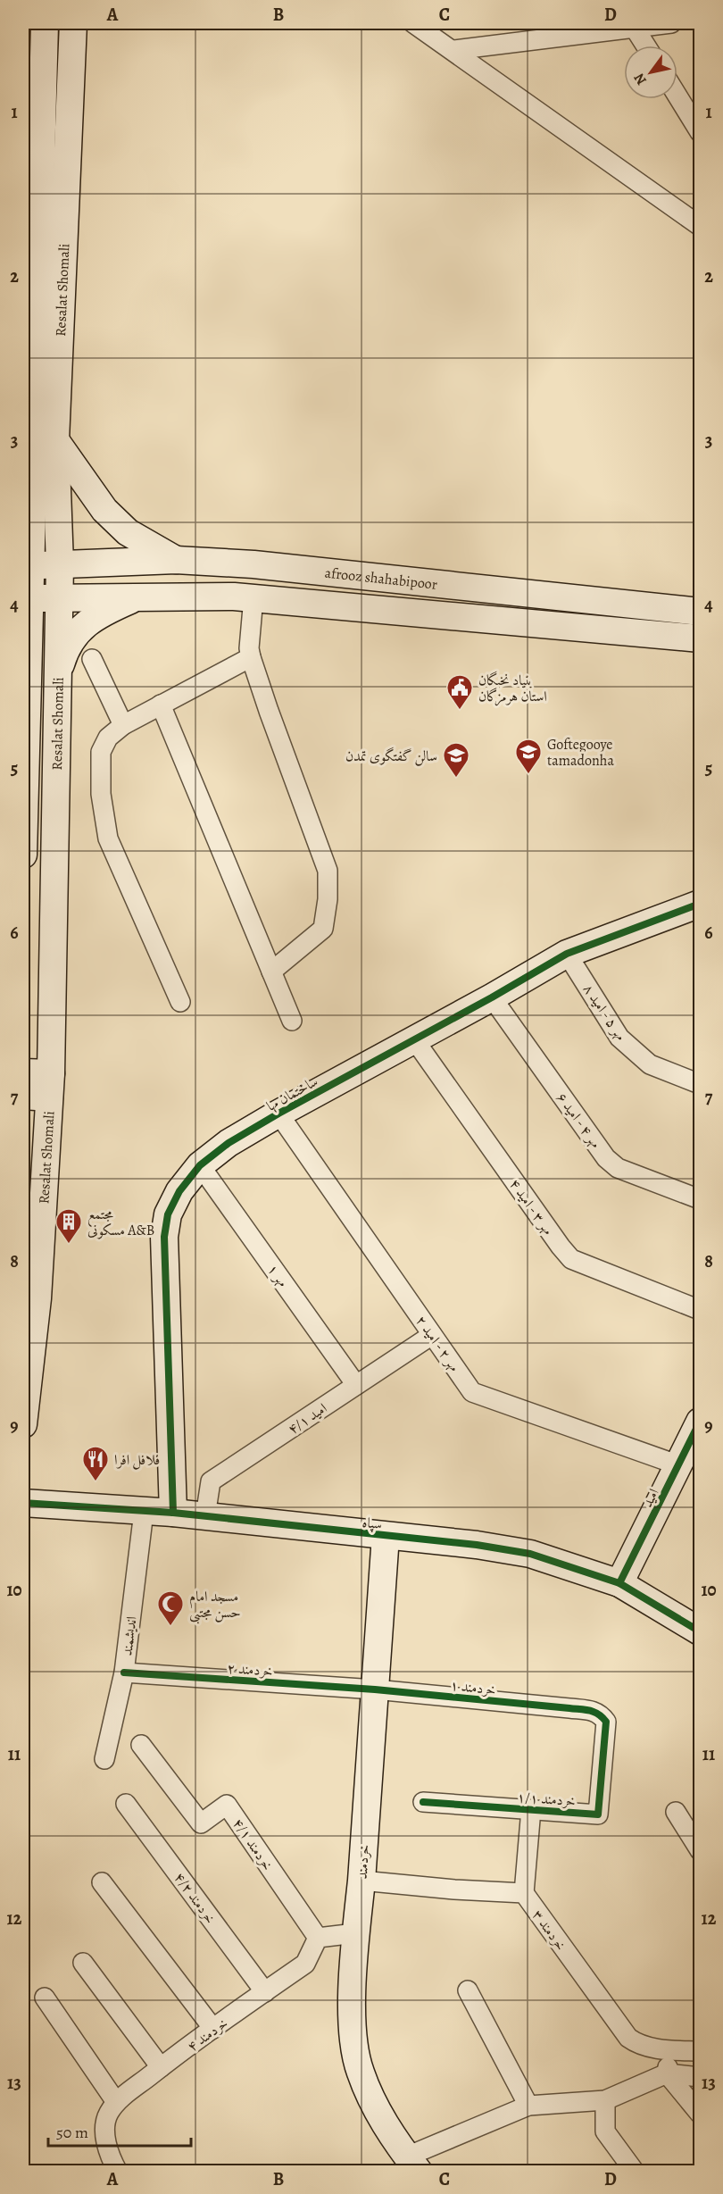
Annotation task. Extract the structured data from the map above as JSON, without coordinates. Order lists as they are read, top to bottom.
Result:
{
  "streets": {
    "main road": [
      "Resalat Shomali",
      "afrooz shahabipoor",
      "ساختمان مها",
      "امید",
      "سپاه",
      "خردمند"
    ],
    "street": [
      "مهر ۵ - امید ۸",
      "مهر ۴ - امید ۶",
      "مهر ۳ - امید ۴",
      "مهر ۱",
      "مهر ۲ - امید ۲",
      "امید ۴/۱",
      "اندیشمند",
      "خردمند ۲",
      "خردمند ۱",
      "خردمند ۱/۱",
      "خردمند ۴/۱",
      "خردمند ۴/۲",
      "خردمند ۳",
      "خردمند ۴"
    ]
  },
  "crossings": [
    ["Resalat Shomali", "afrooz shahabipoor"],
    ["مهر ۵ - امید ۸", "ساختمان مها"],
    ["ساختمان مها", "مهر ۴ - امید ۶"],
    ["ساختمان مها", "مهر ۳ - امید ۴"],
    ["ساختمان مها", "مهر ۱"],
    ["ساختمان مها", "مهر ۲ - امید ۲"],
    ["ساختمان مها", "سپاه"],
    ["مهر ۱", "امید ۴/۱"],
    ["مهر ۲ - امید ۲", "امید ۴/۱"],
    ["مهر ۲ - امید ۲", "امید"],
    ["امید ۴/۱", "سپاه"],
    ["امید", "سپاه"],
    ["سپاه", "اندیشمند"],
    ["سپاه", "خردمند"],
    ["اندیشمند", "خردمند ۲"],
    ["خردمند ۲", "خردمند ۱"],
    ["خردمند ۲", "خردمند"],
    ["خردمند ۱", "خردمند ۱/۱"],
    ["خردمند ۱", "خردمند"],
    ["خردمند ۴/۱", "خردمند ۴"],
    ["خردمند", "خردمند ۳"],
    ["خردمند ۴/۲", "خردمند ۴"]
  ],
  "places": {
    "public building": ["بنیاد نخبگان استان هرمزگان"],
    "school or university": ["Goftegooye tamadonha", "سالن گفتگوی تمدن"],
    "building": ["مجتمع مسکونی A&B"],
    "restaurant": ["فلافل افرا"],
    "mosque": ["مسجد امام حسن مجتبی"]
  },
  "scale_bar": "50 m",
  "north": "bottom left",
  "grid": {
    "columns": [
      "A",
      "B",
      "C",
      "D"
    ],
    "rows": [
      "1",
      "2",
      "3",
      "4",
      "5",
      "6",
      "7",
      "8",
      "9",
      "10",
      "11",
      "12",
      "13"
    ]
  }
}
